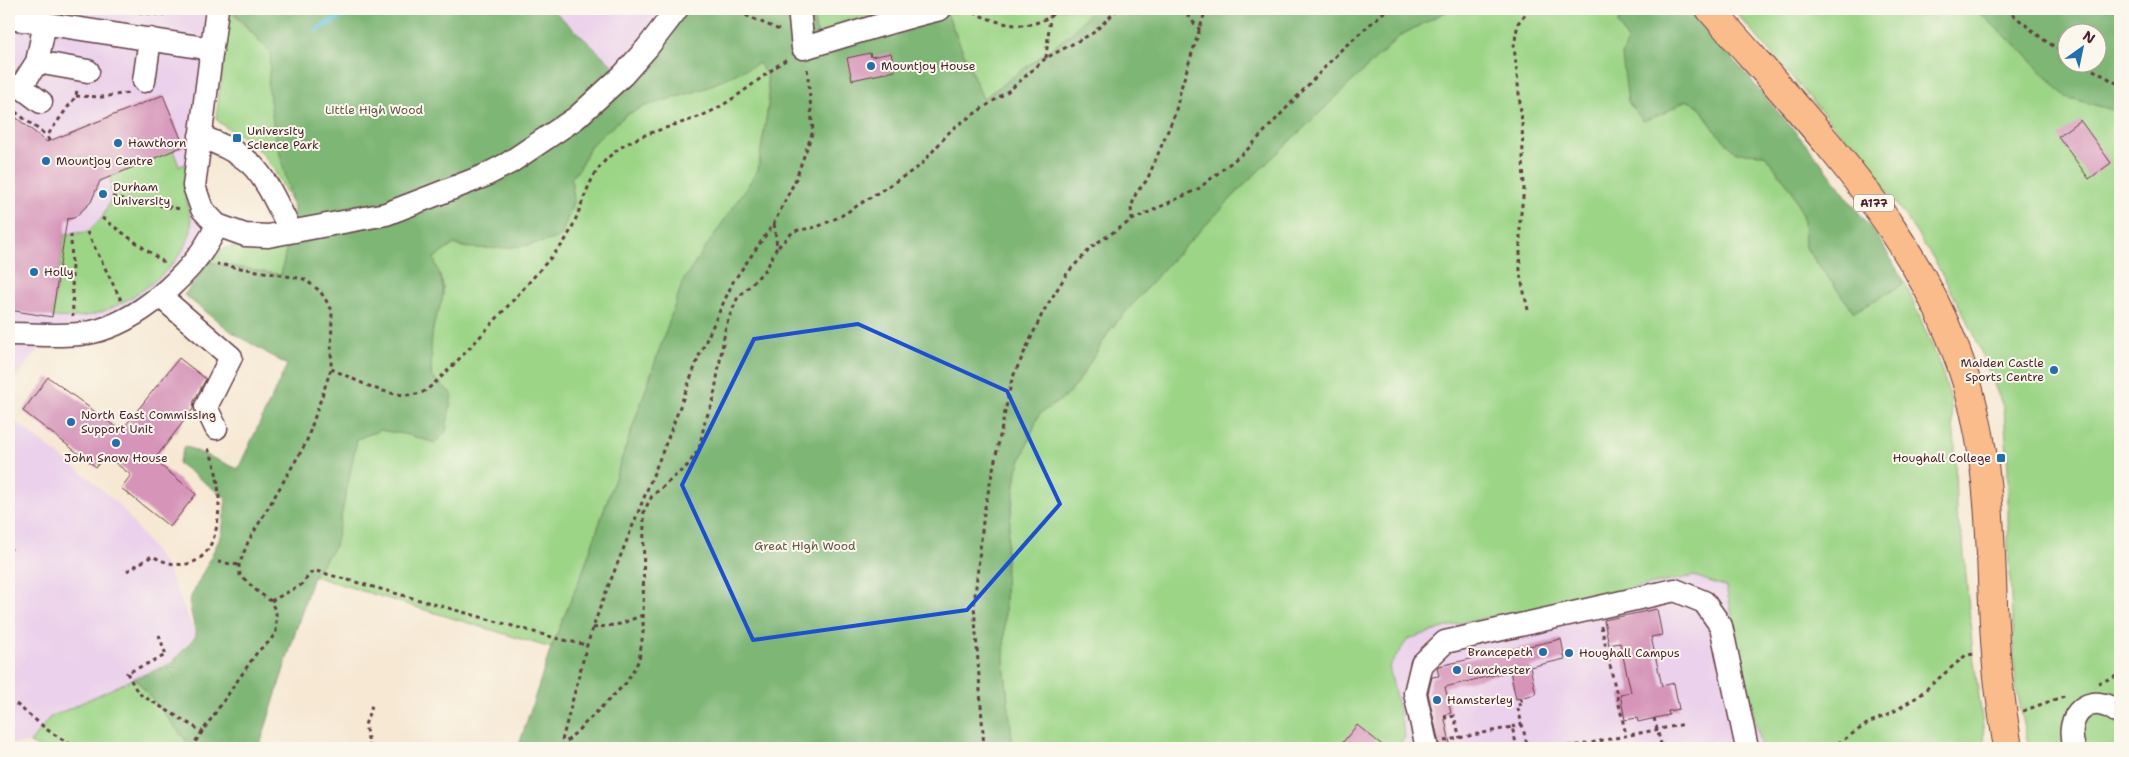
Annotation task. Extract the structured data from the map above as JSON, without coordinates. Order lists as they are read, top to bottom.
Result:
{
  "streets": {
    "main road": ["A177"]
  },
  "parks": ["Little High Wood", "Great High Wood"],
  "places": {
    "other": [
      "Mountjoy House",
      "Hawthorn",
      "Mountjoy Centre",
      "Durham University",
      "Holly",
      "Maiden Castle Sports Centre",
      "North East Commissing Support Unit",
      "John Snow House",
      "Brancepeth",
      "Houghall Campus",
      "Lanchester",
      "Hamsterley"
    ],
    "transit": ["University Science Park", "Houghall College"]
  },
  "north": "top right"
}
